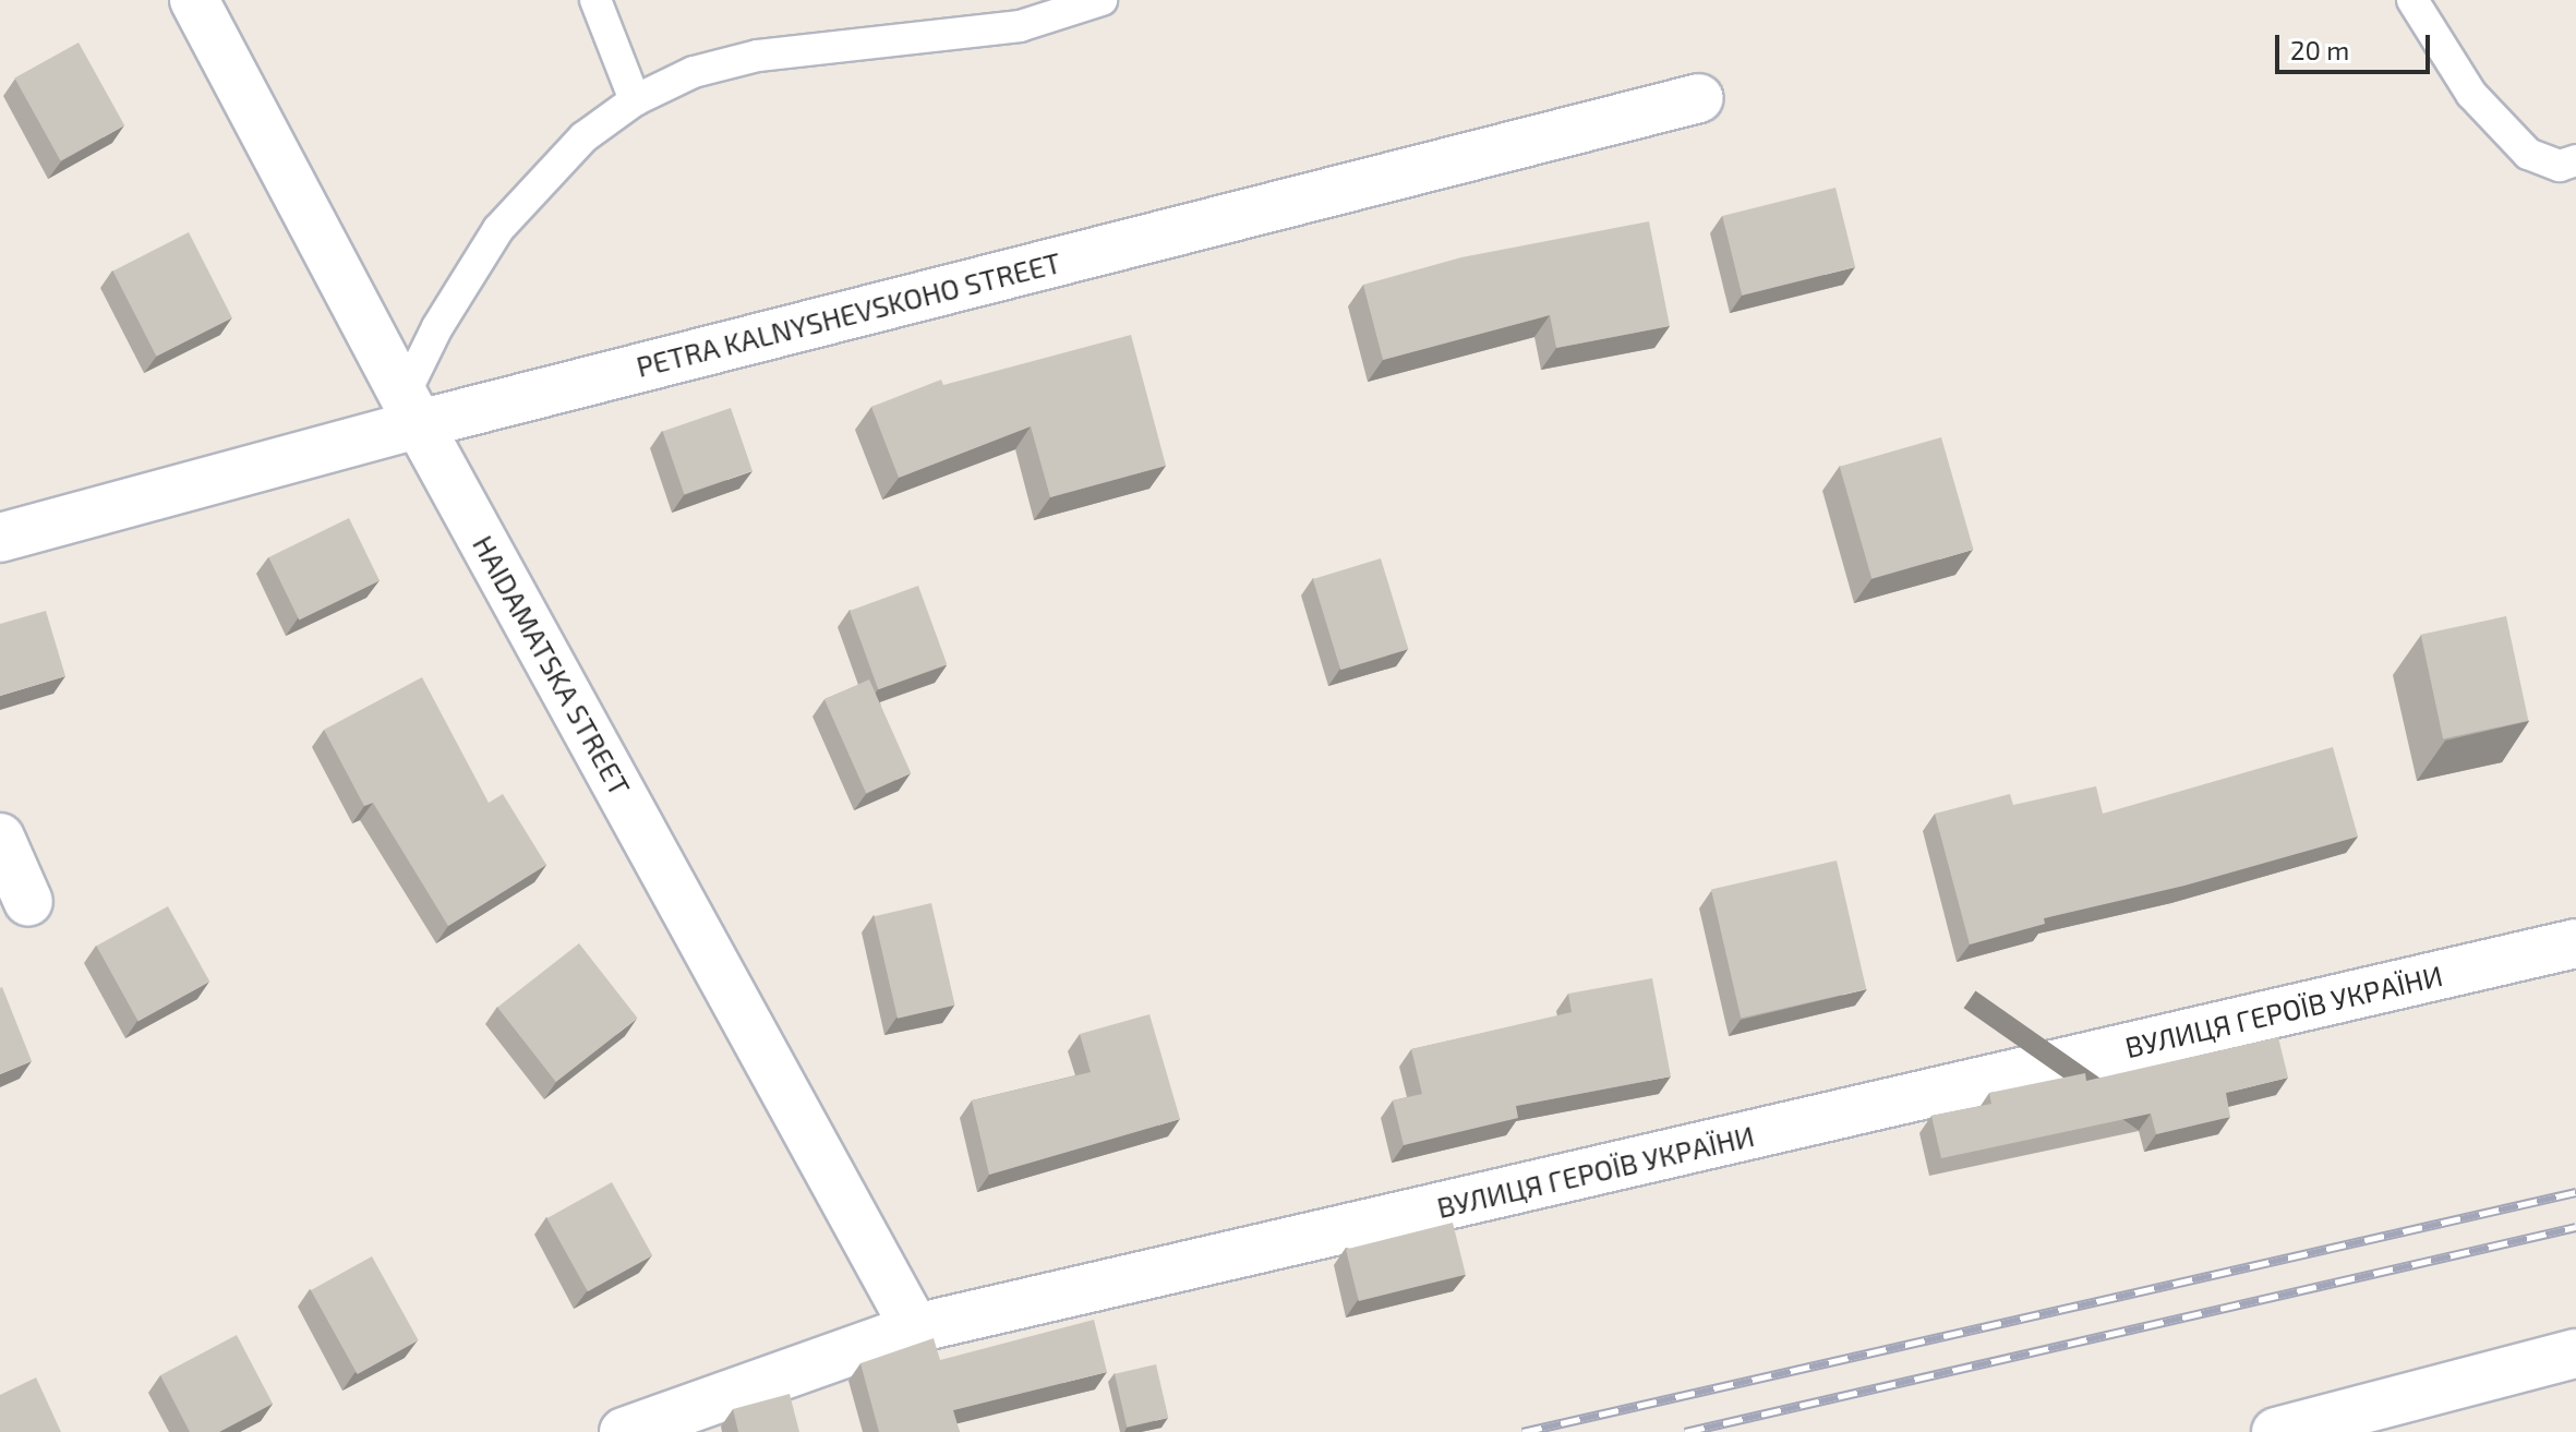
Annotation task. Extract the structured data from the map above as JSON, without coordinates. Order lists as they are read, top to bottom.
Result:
{
  "streets": {
    "street": ["PETRA KALNYSHEVSKOHO STREET", "HAIDAMATSKA STREET", "ВУЛИЦЯ ГЕРОЇВ УКРАЇНИ"]
  },
  "crossings": [
    ["PETRA KALNYSHEVSKOHO STREET", "HAIDAMATSKA STREET"],
    ["HAIDAMATSKA STREET", "ВУЛИЦЯ ГЕРОЇВ УКРАЇНИ"]
  ],
  "scale_bar": "20 m"
}
